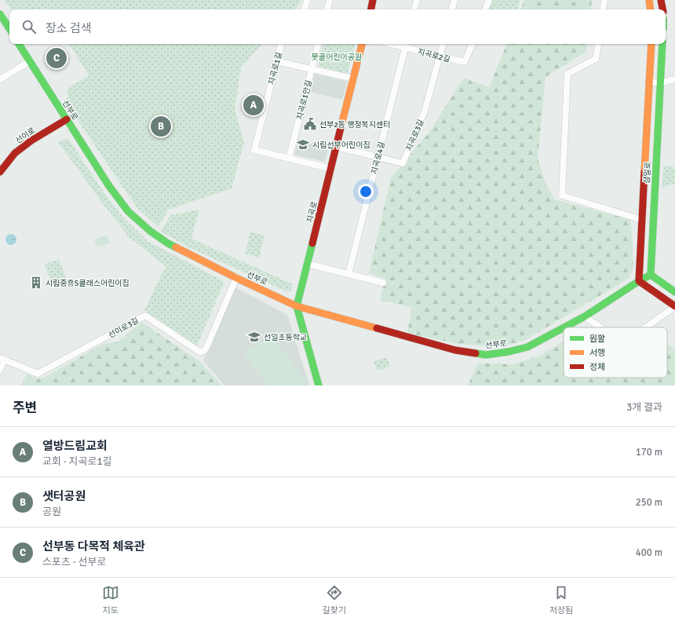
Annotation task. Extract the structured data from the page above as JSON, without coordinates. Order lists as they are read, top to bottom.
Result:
{
  "streets": {
    "street": [
      "지곡로2길",
      "지곡로1길",
      "지곡로1안길",
      "선부로",
      "선이로",
      "지곡로3길",
      "지곡로4길",
      "삼일로",
      "지곡로",
      "선이로3길"
    ]
  },
  "crossings": [
    ["지곡로2길", "지곡로3길"],
    ["지곡로2길", "지곡로4길"],
    ["지곡로1길", "지곡로1안길"],
    ["선부로", "선이로"],
    ["선부로", "삼일로"],
    ["선부로", "지곡로"],
    ["선부로", "선이로3길"],
    ["지곡로3길", "지곡로4길"],
    ["지곡로3길", "지곡로"]
  ],
  "parks": ["못골어린이공원"],
  "places": {
    "public building": ["선부2동 행정복지센터"],
    "school or university": ["시립선부어린이집", "선일초등학교"],
    "building": ["시립중흥S클래스어린이집"]
  },
  "legend": ["원활", "서행", "정체"],
  "page": {
    "search": "장소 검색",
    "pins": ["C", "A", "B"],
    "heading": ["주변", "3개 결과"],
    "list": [
      {
        "mark": "A",
        "name": "열방드림교회",
        "note": "교회 · 지곡로1길",
        "value": "170 m"
      },
      {
        "mark": "B",
        "name": "샛터공원",
        "note": "공원",
        "value": "250 m"
      },
      {
        "mark": "C",
        "name": "선부동 다목적 체육관",
        "note": "스포츠 · 선부로",
        "value": "400 m"
      }
    ],
    "nav": ["지도", "길찾기", "저장됨"]
  }
}
